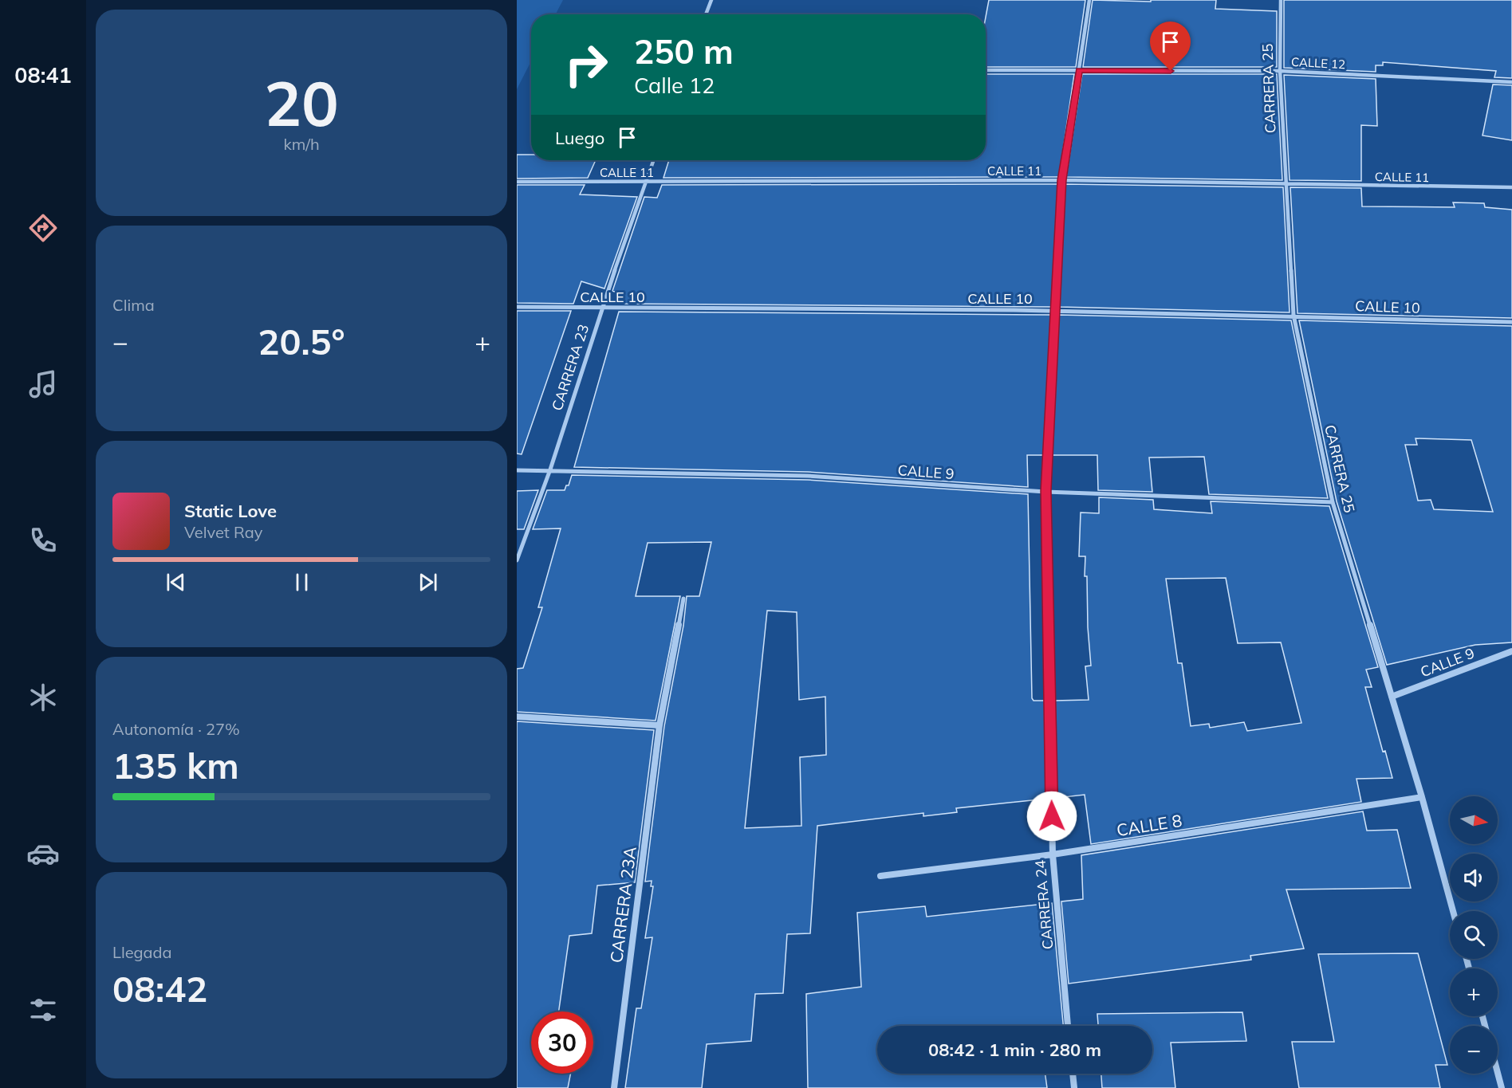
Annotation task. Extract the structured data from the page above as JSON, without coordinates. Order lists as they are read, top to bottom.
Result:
{
  "streets": {
    "street": [
      "CALLE 12",
      "CARRERA 25",
      "CALLE 11",
      "CALLE 10",
      "CARRERA 23",
      "CALLE 9",
      "CALLE 8",
      "CARRERA 23A",
      "CARRERA 24"
    ]
  },
  "crossings": [
    ["CALLE 12", "CARRERA 25"],
    ["CALLE 12", "CARRERA 24"],
    ["CARRERA 25", "CALLE 11"],
    ["CARRERA 25", "CALLE 10"],
    ["CARRERA 25", "CALLE 9"],
    ["CARRERA 25", "CALLE 8"],
    ["CALLE 11", "CARRERA 23"],
    ["CALLE 11", "CARRERA 24"],
    ["CALLE 10", "CARRERA 23"],
    ["CALLE 10", "CARRERA 24"],
    ["CARRERA 23", "CALLE 9"],
    ["CALLE 9", "CARRERA 24"],
    ["CALLE 8", "CARRERA 24"]
  ],
  "north": "right",
  "page": {
    "tabs": "08:41",
    "tile": [
      ["20", "km/h"],
      "Clima",
      ["Autonomía · 27%", "135 km"],
      ["Llegada", "08:42"]
    ],
    "turn": ["250 m", "Calle 12"],
    "then": "Luego",
    "heat": ["−", "20.5°", "+"],
    "song": ["Static Love", "Velvet Ray"],
    "map_buttons": ["+", "−"],
    "limit": "30",
    "trip": "08:42 · 1 min · 280 m"
  }
}
